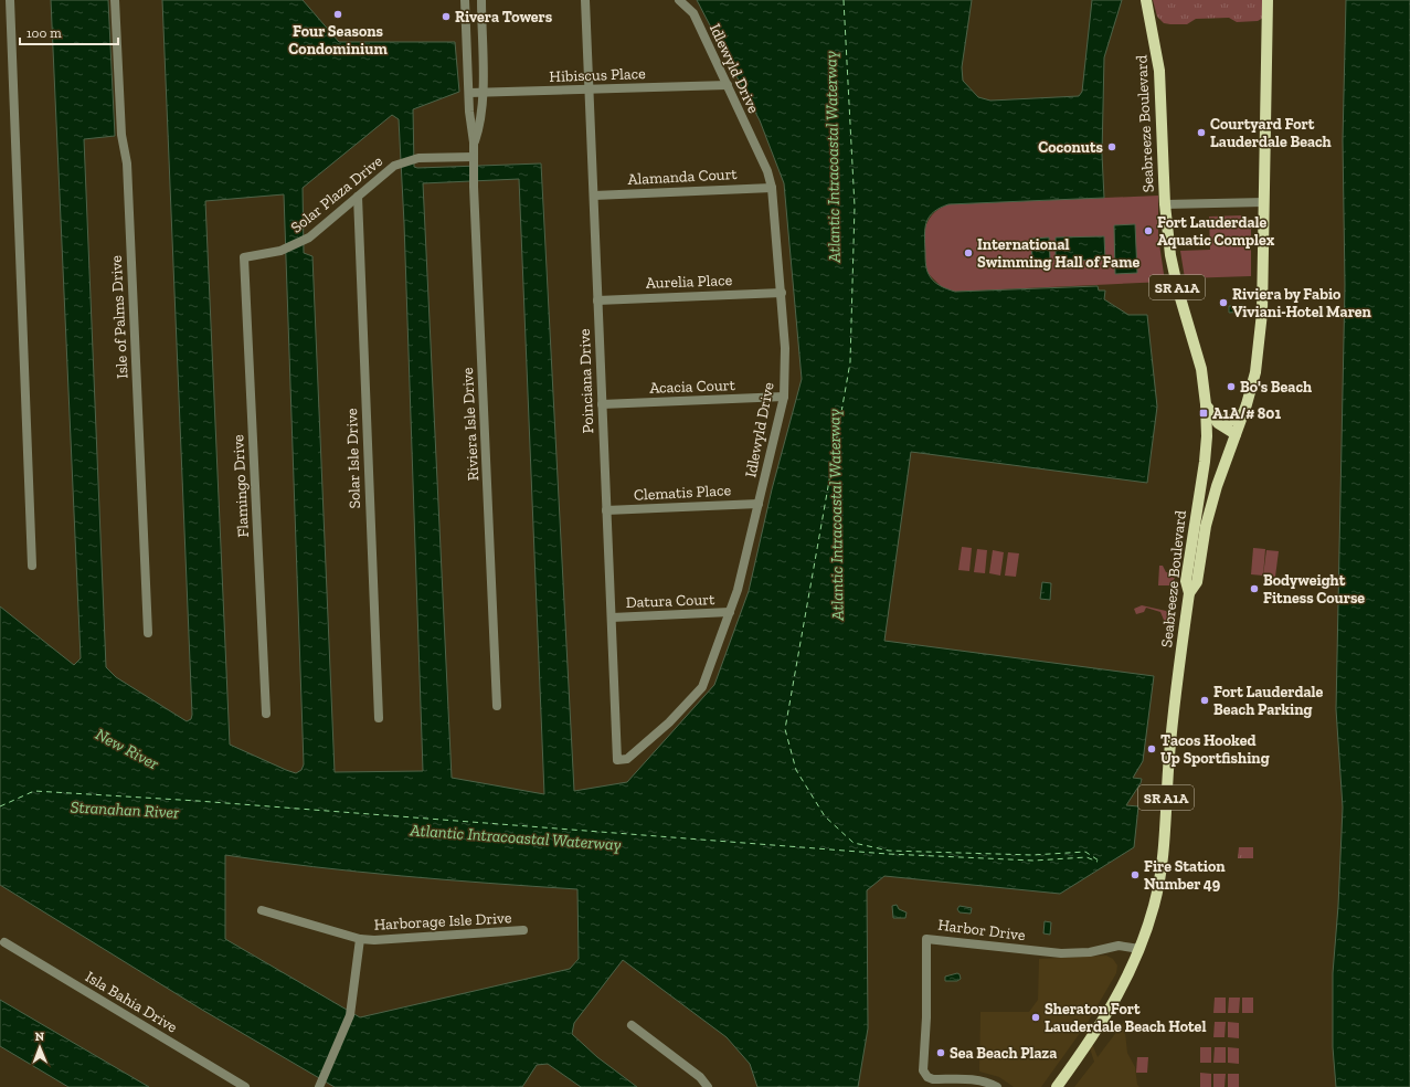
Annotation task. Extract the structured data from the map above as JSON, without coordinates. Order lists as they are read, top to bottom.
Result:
{
  "streets": {
    "main road": ["Seabreeze Boulevard", "SR A1A"],
    "street": [
      "Idlewyld Drive",
      "Hibiscus Place",
      "Alamanda Court",
      "Solar Plaza Drive",
      "Aurelia Place",
      "Isle of Palms Drive",
      "Poinciana Drive",
      "Acacia Court",
      "Riviera Isle Drive",
      "Solar Isle Drive",
      "Flamingo Drive",
      "Clematis Place",
      "Datura Court",
      "Harborage Isle Drive",
      "Harbor Drive",
      "Isla Bahia Drive"
    ]
  },
  "crossings": [
    ["Idlewyld Drive", "Hibiscus Place"],
    ["Idlewyld Drive", "Alamanda Court"],
    ["Idlewyld Drive", "Aurelia Place"],
    ["Idlewyld Drive", "Poinciana Drive"],
    ["Idlewyld Drive", "Acacia Court"],
    ["Idlewyld Drive", "Clematis Place"],
    ["Idlewyld Drive", "Datura Court"],
    ["Hibiscus Place", "Poinciana Drive"],
    ["Hibiscus Place", "Riviera Isle Drive"],
    ["Seabreeze Boulevard", "SR A1A"],
    ["Seabreeze Boulevard", "Harbor Drive"],
    ["Alamanda Court", "Poinciana Drive"],
    ["Solar Plaza Drive", "Riviera Isle Drive"],
    ["Solar Plaza Drive", "Solar Isle Drive"],
    ["Solar Plaza Drive", "Flamingo Drive"],
    ["Aurelia Place", "Poinciana Drive"],
    ["Poinciana Drive", "Acacia Court"],
    ["Poinciana Drive", "Clematis Place"],
    ["Poinciana Drive", "Datura Court"]
  ],
  "water": ["Atlantic Intracoastal Waterway", "New River", "Stranahan River"],
  "places": {
    "other": [
      "Four Seasons Condominium",
      "Rivera Towers",
      "Courtyard Fort Lauderdale Beach",
      "Coconuts",
      "Fort Lauderdale Aquatic Complex",
      "International Swimming Hall of Fame",
      "Riviera by Fabio Viviani-Hotel Maren",
      "Bo's Beach",
      "Bodyweight Fitness Course",
      "Fort Lauderdale Beach Parking",
      "Tacos Hooked Up Sportfishing",
      "Fire Station Number 49",
      "Sheraton Fort Lauderdale Beach Hotel",
      "Sea Beach Plaza"
    ],
    "transit": ["A1A/# 801"]
  },
  "scale_bar": "100 m",
  "north": "top"
}
